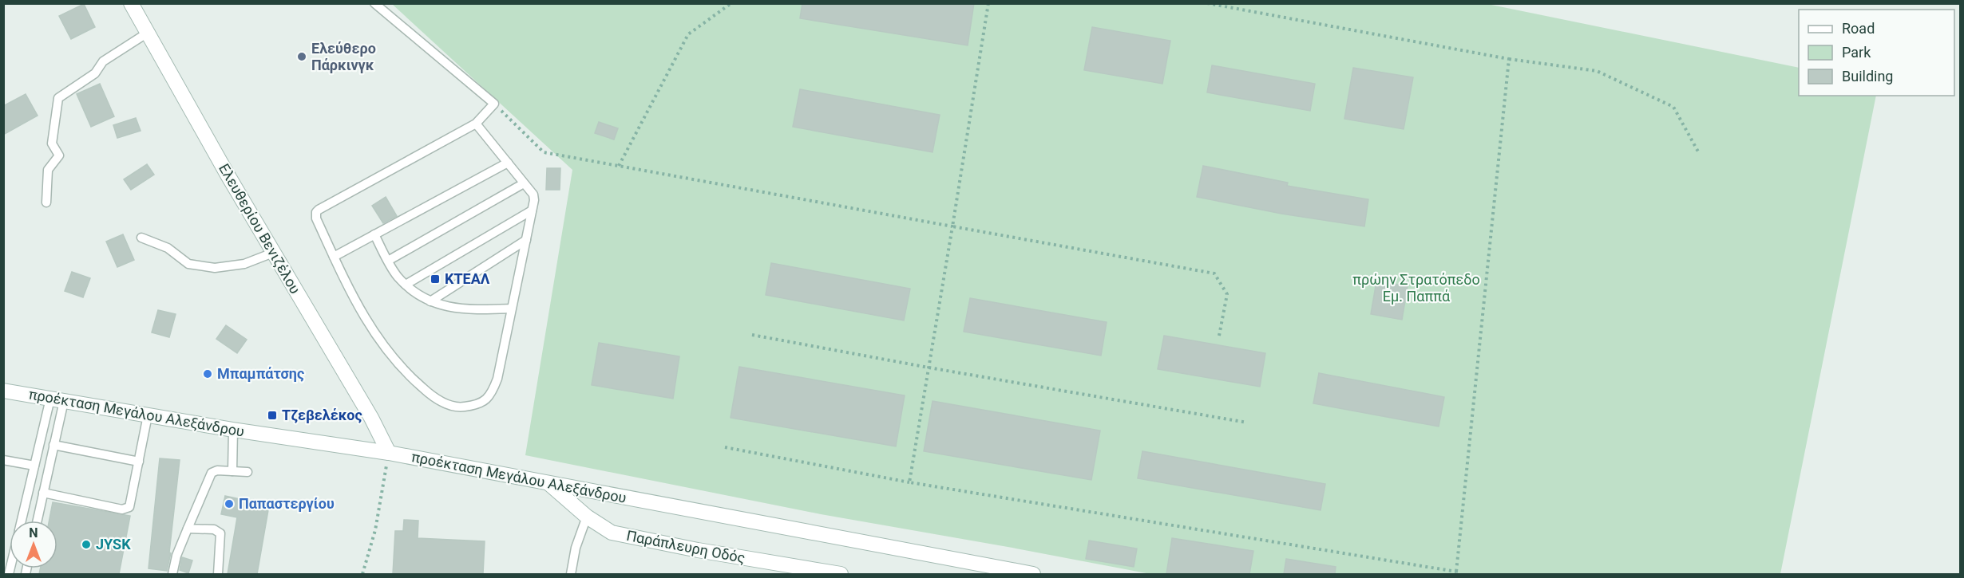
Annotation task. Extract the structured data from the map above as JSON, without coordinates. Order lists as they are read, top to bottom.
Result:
{
  "streets": {
    "main road": ["Ελευθερίου Βενιζέλου", "προέκταση Μεγάλου Αλεξάνδρου", "Παράπλευρη Οδός"]
  },
  "crossings": [
    ["Ελευθερίου Βενιζέλου", "προέκταση Μεγάλου Αλεξάνδρου"],
    ["προέκταση Μεγάλου Αλεξάνδρου", "Παράπλευρη Οδός"]
  ],
  "parks": ["πρώην Στρατόπεδο Εμ. Παππά"],
  "places": {
    "other": [
      "Ελεύθερο Πάρκινγκ",
      "Μπαμπάτσης",
      "Παπαστεργίου",
      "JYSK"
    ],
    "transit": ["ΚΤΕΑΛ", "Τζεβελέκος"]
  },
  "legend": ["Road", "Park", "Building"],
  "north": "top"
}
